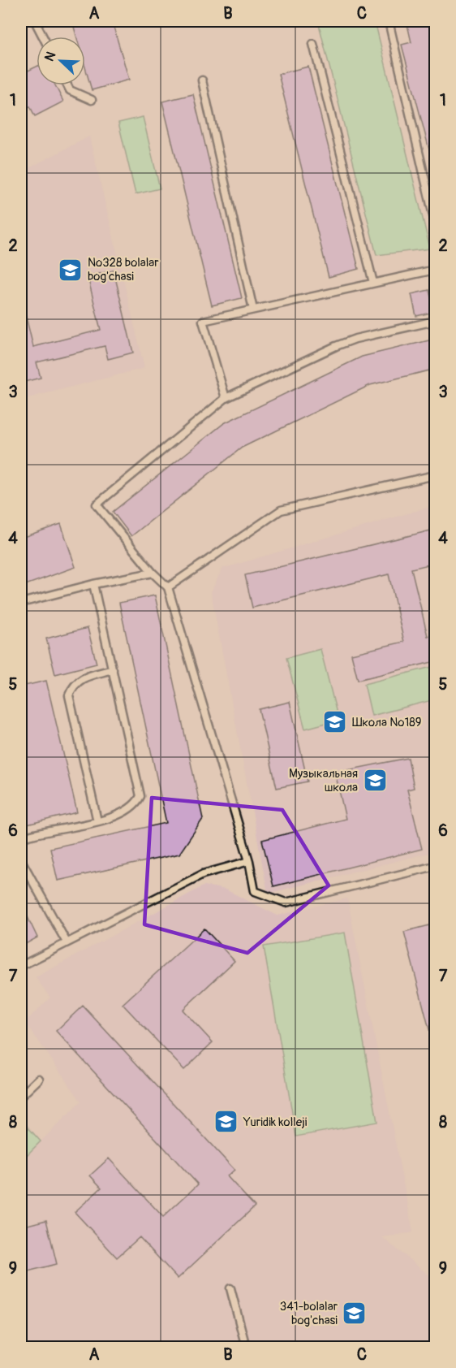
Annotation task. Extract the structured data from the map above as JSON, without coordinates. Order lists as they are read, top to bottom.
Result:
{
  "places": {
    "school or university": [
      "№328 bolalar bog'chasi",
      "Школа №189",
      "Музыкальная школа",
      "Yuridik kolleji",
      "341-bolalar bog'chasi"
    ]
  },
  "north": "top left",
  "grid": {
    "columns": ["A", "B", "C"],
    "rows": [
      "1",
      "2",
      "3",
      "4",
      "5",
      "6",
      "7",
      "8",
      "9"
    ]
  }
}
